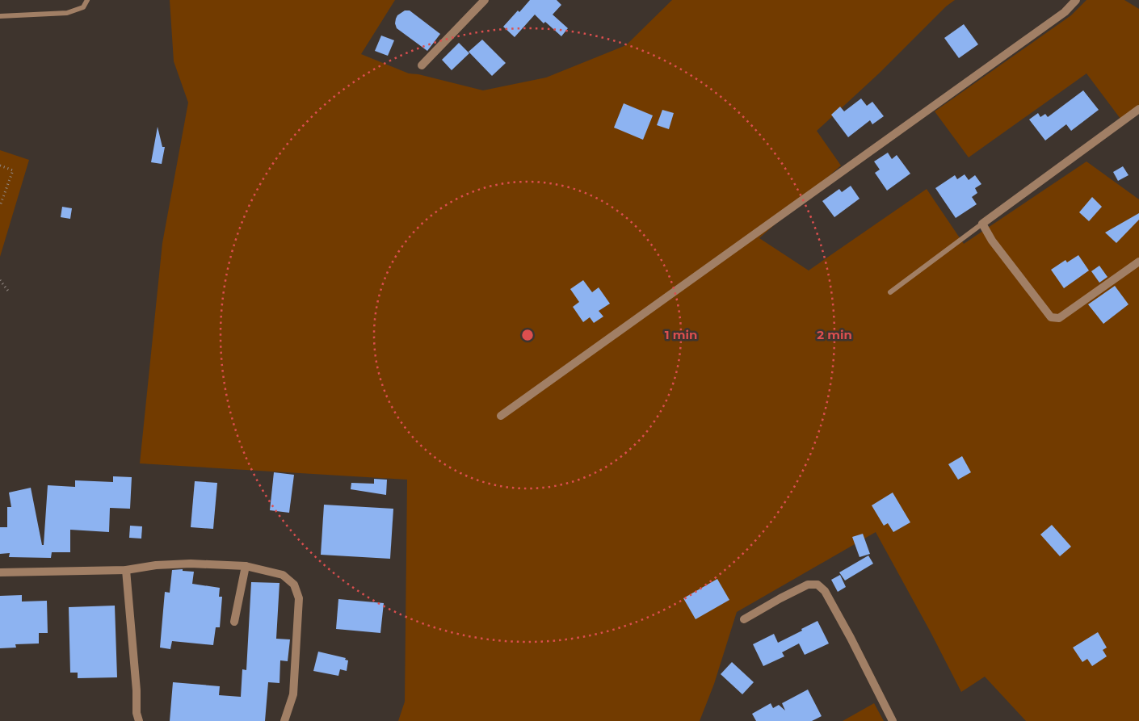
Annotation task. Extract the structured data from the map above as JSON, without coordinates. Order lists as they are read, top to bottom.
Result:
{
  "rings": ["1 min", "2 min"]
}
